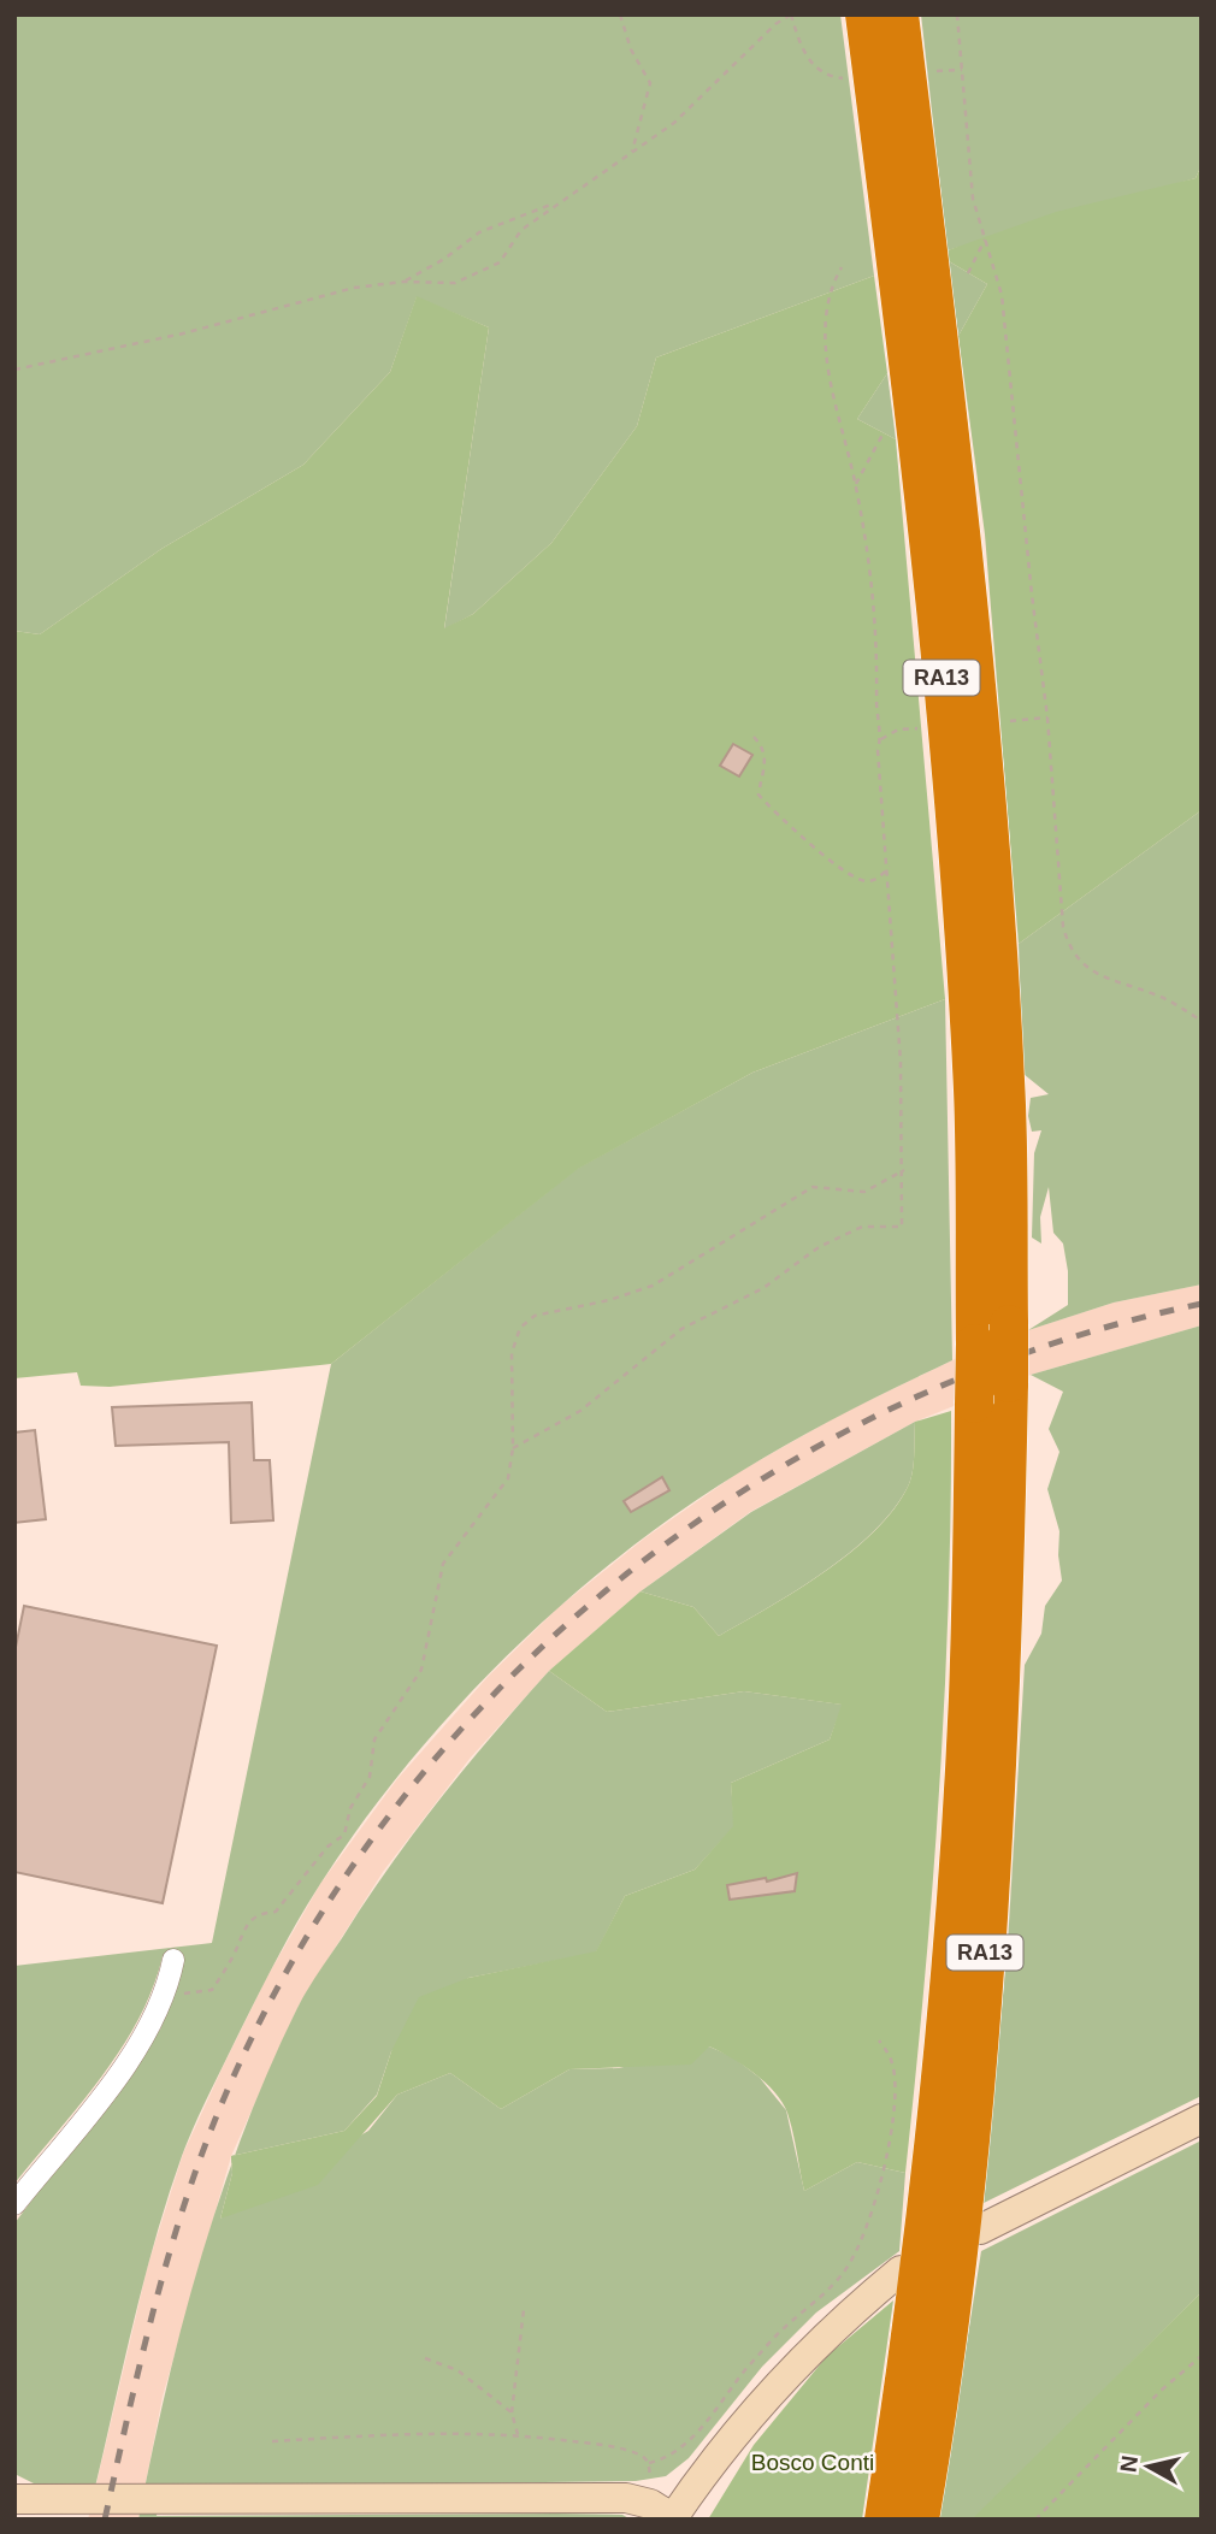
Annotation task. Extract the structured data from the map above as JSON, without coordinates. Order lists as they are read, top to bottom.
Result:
{
  "streets": {
    "highway": ["RA13"]
  },
  "parks": ["Bosco Conti"],
  "north": "left"
}
